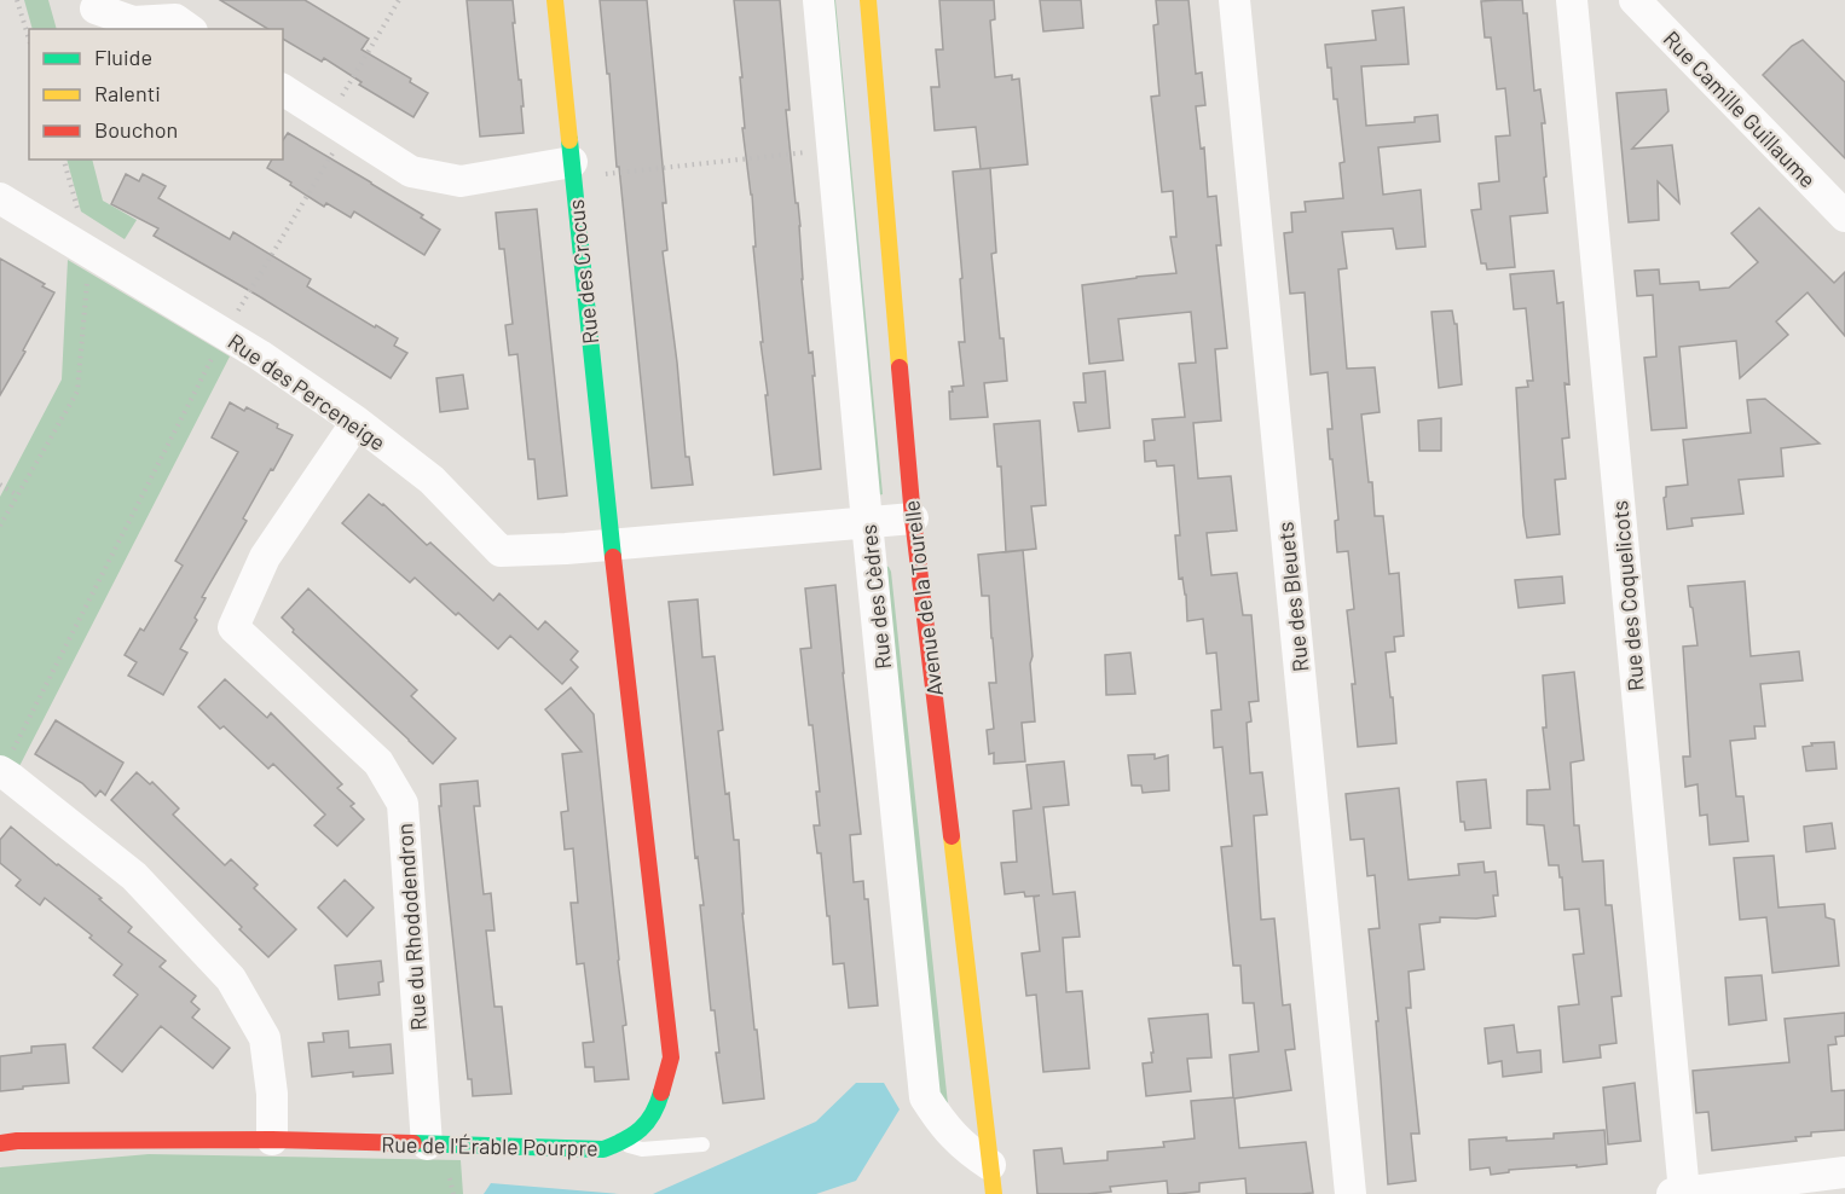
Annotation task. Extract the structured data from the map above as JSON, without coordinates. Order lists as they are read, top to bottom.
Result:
{
  "streets": {
    "street": [
      "Rue Camille Guillaume",
      "Rue des Crocus",
      "Rue des Perceneige",
      "Rue des Coquelicots",
      "Rue des Cèdres",
      "Rue des Bleuets",
      "Avenue de la Tourelle",
      "Rue du Rhododendron",
      "Rue de l'Érable Pourpre"
    ]
  },
  "crossings": [
    ["Rue des Crocus", "Rue des Perceneige"],
    ["Rue des Crocus", "Rue de l'Érable Pourpre"],
    ["Rue des Perceneige", "Rue des Cèdres"],
    ["Rue des Perceneige", "Avenue de la Tourelle"],
    ["Rue des Perceneige", "Rue du Rhododendron"],
    ["Rue des Perceneige", "Rue de l'Érable Pourpre"],
    ["Rue des Cèdres", "Avenue de la Tourelle"],
    ["Rue du Rhododendron", "Rue de l'Érable Pourpre"]
  ],
  "legend": ["Fluide", "Ralenti", "Bouchon"]
}
